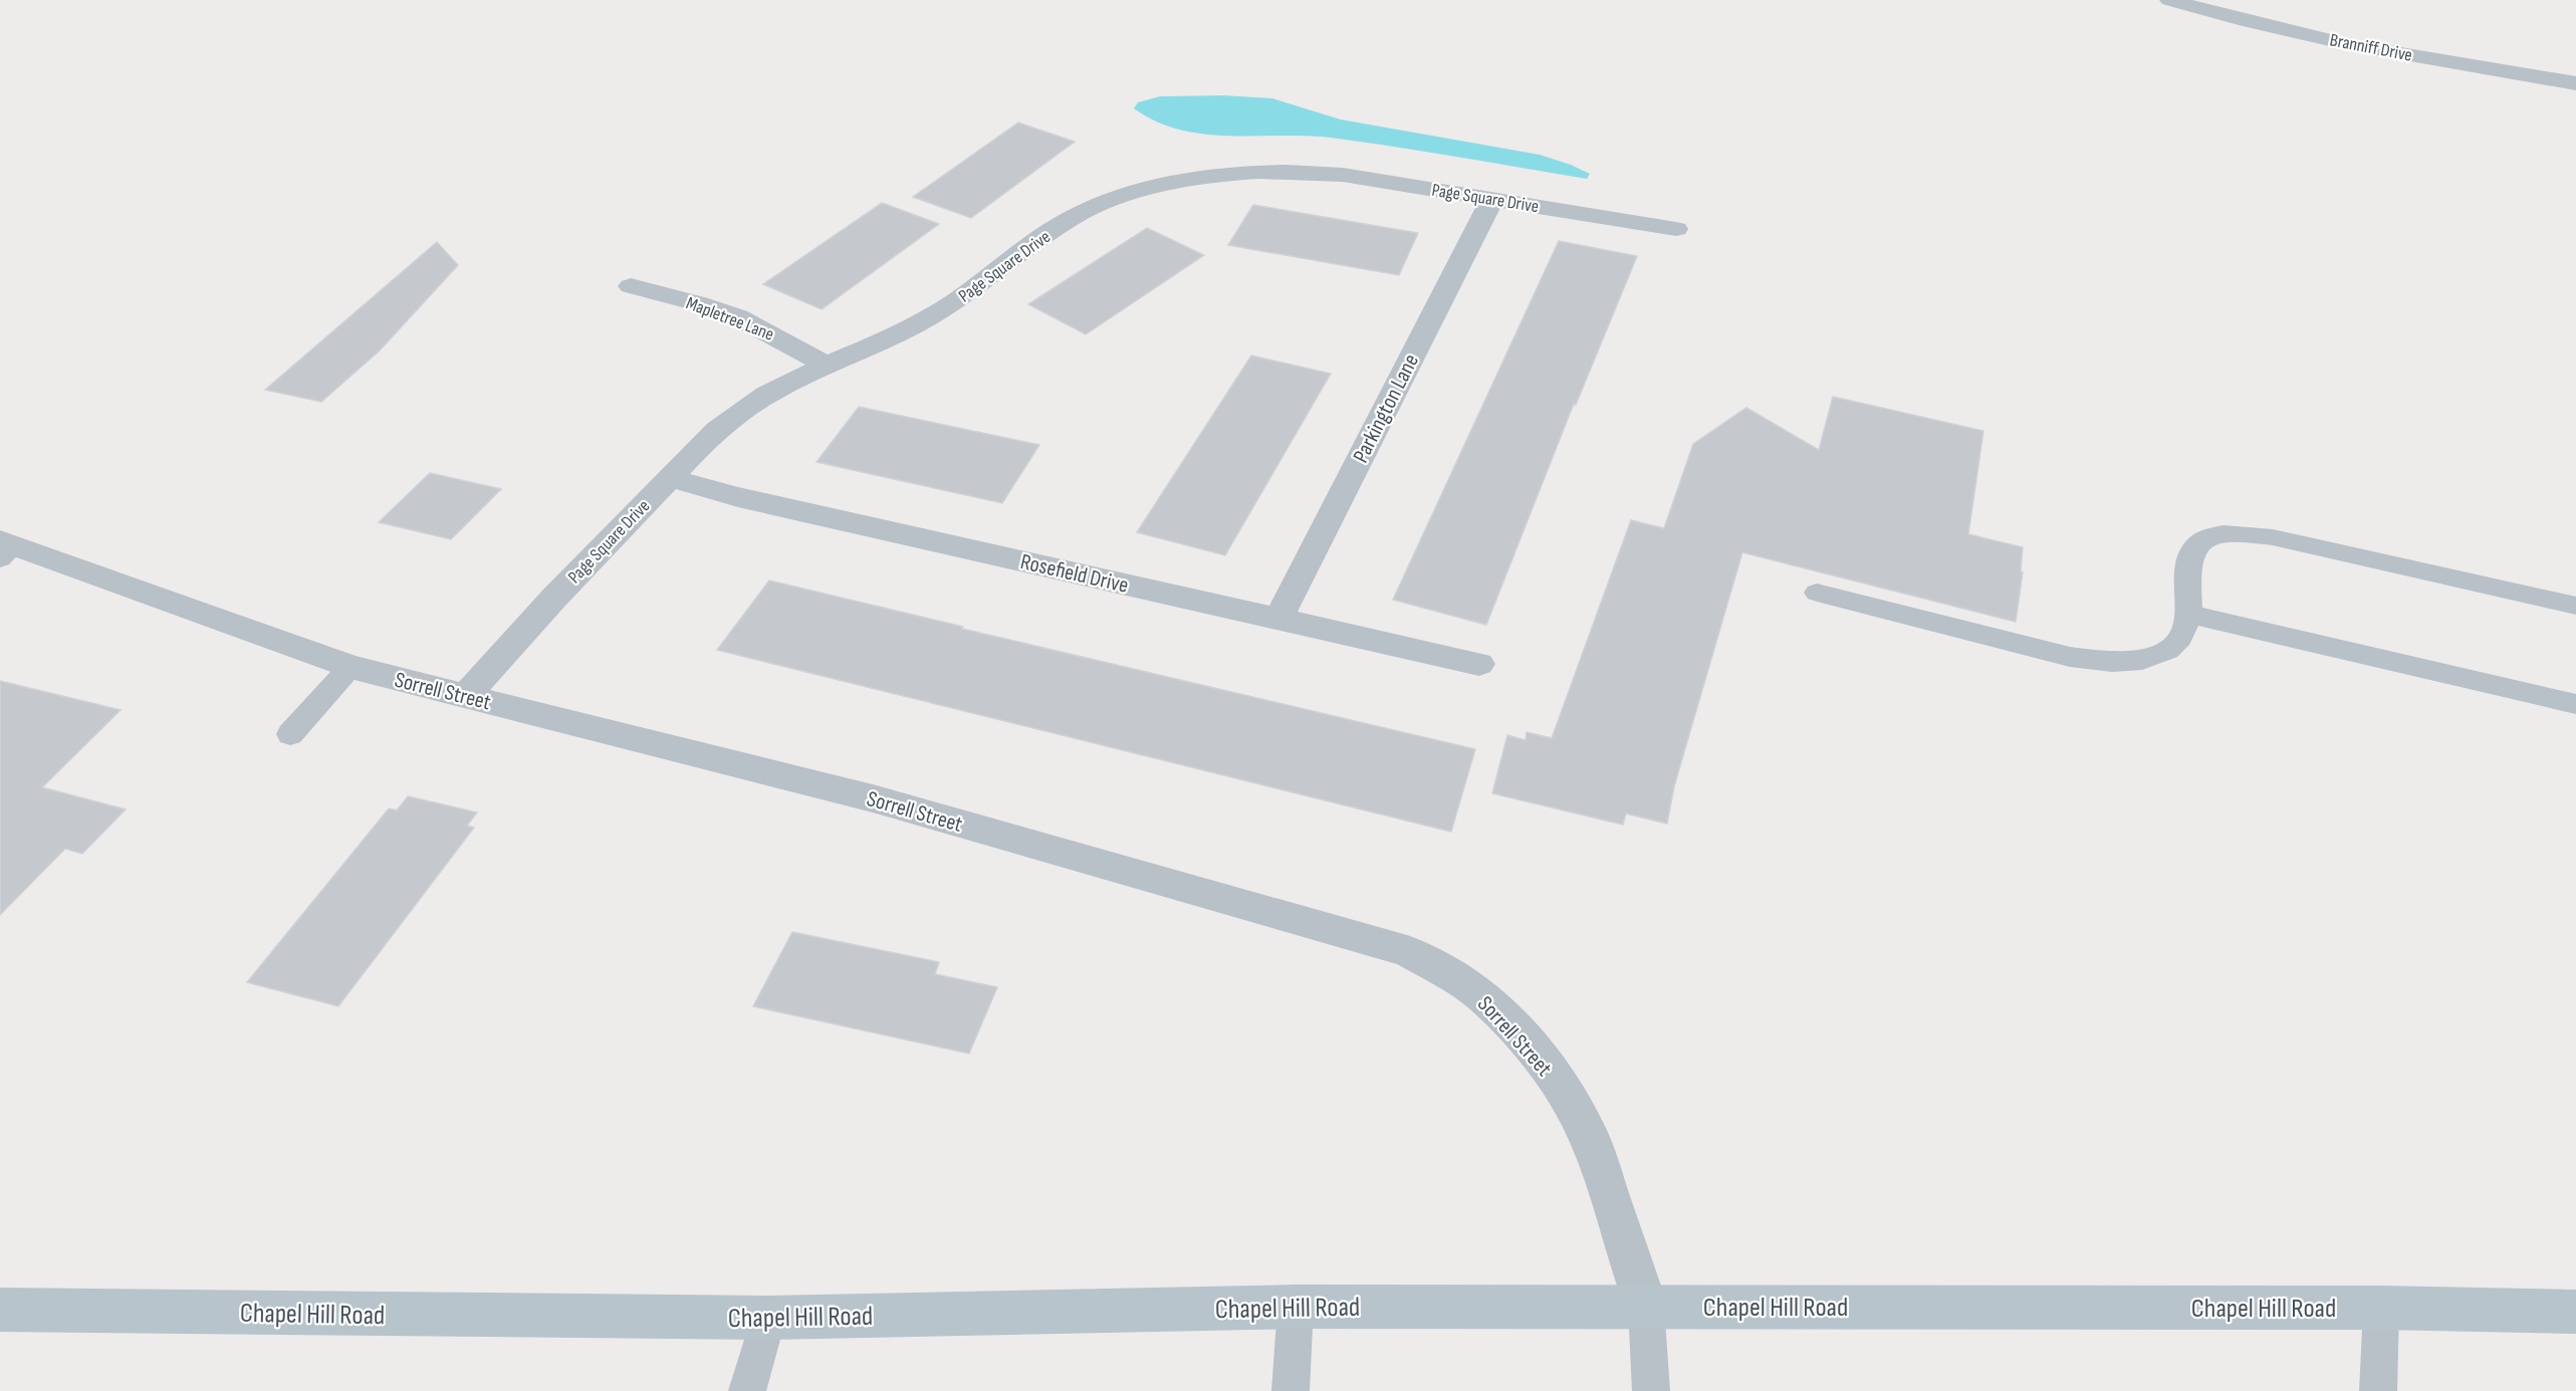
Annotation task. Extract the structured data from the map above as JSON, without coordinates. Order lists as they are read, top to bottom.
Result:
{
  "streets": {
    "main road": ["Chapel Hill Road"],
    "street": [
      "Branniff Drive",
      "Page Square Drive",
      "Mapletree Lane",
      "Parkington Lane",
      "Rosefield Drive",
      "Sorrell Street"
    ]
  },
  "crossings": [
    ["Page Square Drive", "Mapletree Lane"],
    ["Page Square Drive", "Parkington Lane"],
    ["Page Square Drive", "Rosefield Drive"],
    ["Page Square Drive", "Sorrell Street"],
    ["Parkington Lane", "Rosefield Drive"],
    ["Sorrell Street", "Chapel Hill Road"]
  ]
}
